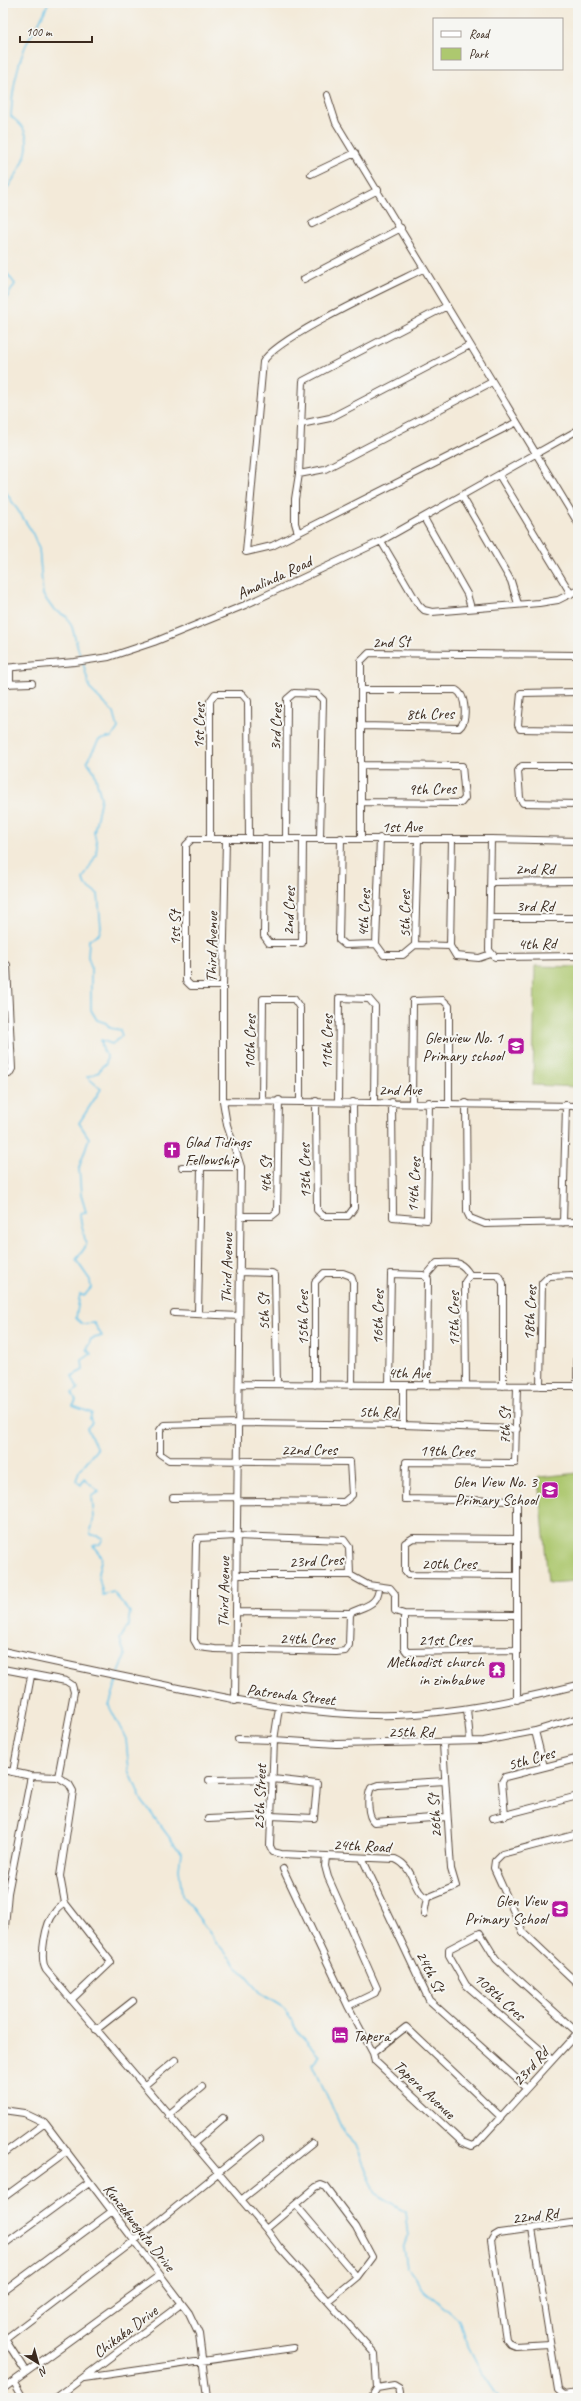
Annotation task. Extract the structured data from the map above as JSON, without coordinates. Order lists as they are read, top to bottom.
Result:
{
  "streets": {
    "street": [
      "Amalinda Road",
      "2nd St",
      "8th Cres",
      "1st Cres",
      "3rd Cres",
      "9th Cres",
      "1st Ave",
      "2nd Rd",
      "3rd Rd",
      "2nd Cres",
      "4th Cres",
      "5th Cres",
      "1st St",
      "4th Rd",
      "Third Avenue",
      "10th Cres",
      "11th Cres",
      "2nd Ave",
      "13th Cres",
      "4th St",
      "14th Cres",
      "5th St",
      "18th Cres",
      "16th Cres",
      "15th Cres",
      "17th Cres",
      "4th Ave",
      "5th Rd",
      "7th St",
      "22nd Cres",
      "19th Cres",
      "23rd Cres",
      "20th Cres",
      "24th Cres",
      "21st Cres",
      "Patrenda Street",
      "25th Rd",
      "25th Street",
      "26th St",
      "24th Road",
      "24th St",
      "108th Cres",
      "23rd Rd",
      "Tapera Avenue",
      "22nd Rd",
      "Kunzekweguta Drive",
      "Chikaka Drive"
    ]
  },
  "crossings": [
    ["2nd St", "8th Cres"],
    ["2nd St", "9th Cres"],
    ["2nd St", "1st Ave"],
    ["1st Cres", "1st Ave"],
    ["3rd Cres", "1st Ave"],
    ["1st Ave", "2nd Cres"],
    ["1st Ave", "4th Cres"],
    ["1st Ave", "5th Cres"],
    ["1st Ave", "1st St"],
    ["1st Ave", "Third Avenue"],
    ["5th Cres", "4th Rd"],
    ["1st St", "Third Avenue"],
    ["Third Avenue", "2nd Ave"],
    ["Third Avenue", "4th St"],
    ["Third Avenue", "5th St"],
    ["Third Avenue", "4th Ave"],
    ["Third Avenue", "5th Rd"],
    ["Third Avenue", "22nd Cres"],
    ["Third Avenue", "23rd Cres"],
    ["Third Avenue", "24th Cres"],
    ["Third Avenue", "Patrenda Street"],
    ["10th Cres", "2nd Ave"],
    ["11th Cres", "2nd Ave"],
    ["2nd Ave", "13th Cres"],
    ["2nd Ave", "4th St"],
    ["2nd Ave", "14th Cres"],
    ["5th St", "4th Ave"],
    ["18th Cres", "4th Ave"],
    ["16th Cres", "4th Ave"],
    ["15th Cres", "4th Ave"],
    ["17th Cres", "4th Ave"],
    ["4th Ave", "7th St"],
    ["5th Rd", "7th St"],
    ["5th Rd", "22nd Cres"],
    ["7th St", "19th Cres"],
    ["19th Cres", "20th Cres"],
    ["23rd Cres", "24th Cres"],
    ["25th Rd", "25th Street"],
    ["25th Rd", "26th St"],
    ["25th Street", "24th Road"],
    ["26th St", "24th Road"],
    ["24th Road", "24th St"],
    ["24th St", "23rd Rd"],
    ["108th Cres", "23rd Rd"],
    ["23rd Rd", "Tapera Avenue"],
    ["Kunzekweguta Drive", "Chikaka Drive"]
  ],
  "places": {
    "school or university": ["Glenview No. 1 Primary school", "Glen View No. 3 Primary School", "Glen View Primary School"],
    "church": ["Glad Tidings Fellowship"],
    "temple": ["Methodist church in zimbabwe"],
    "hotel": ["Tapera"]
  },
  "legend": ["Road", "Park"],
  "scale_bar": "100 m",
  "north": "bottom right"
}
